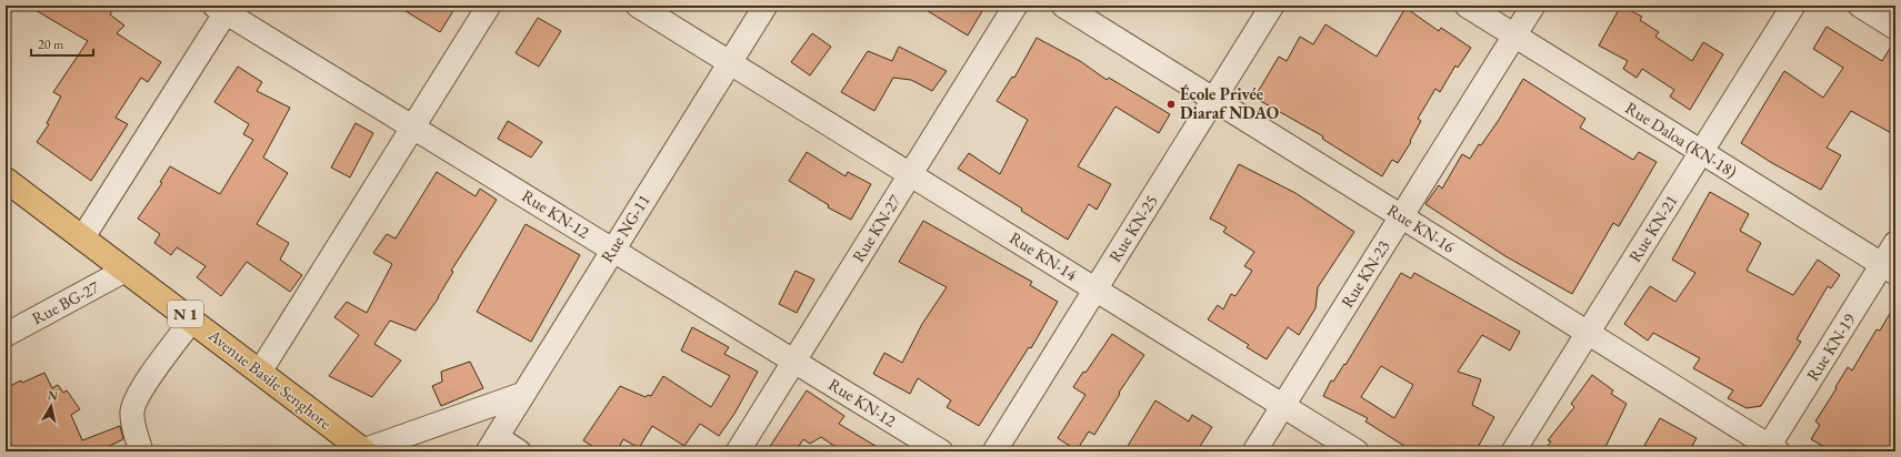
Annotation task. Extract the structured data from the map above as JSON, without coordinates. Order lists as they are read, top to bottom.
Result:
{
  "streets": {
    "highway": ["N 1", "Avenue Basile Senghore"],
    "street": [
      "Rue Daloa (KN-18)",
      "Rue KN-12",
      "Rue NG-11",
      "Rue KN-27",
      "Rue KN-25",
      "Rue KN-16",
      "Rue KN-21",
      "Rue KN-14",
      "Rue KN-23",
      "Rue BG-27",
      "Rue KN-19"
    ]
  },
  "crossings": [
    ["Rue Daloa (KN-18)", "Rue KN-21"],
    ["Rue Daloa (KN-18)", "Rue KN-23"],
    ["Rue Daloa (KN-18)", "Rue KN-19"],
    ["Rue KN-12", "Rue NG-11"],
    ["Rue KN-12", "Rue KN-27"],
    ["Rue NG-11", "Rue KN-14"],
    ["Rue KN-27", "Rue KN-14"],
    ["Rue KN-25", "Rue KN-16"],
    ["Rue KN-25", "Rue KN-14"],
    ["Rue KN-16", "Rue KN-21"],
    ["Rue KN-16", "Rue KN-23"],
    ["Rue KN-16", "Rue KN-19"],
    ["Rue KN-14", "Rue KN-23"],
    ["Rue BG-27", "Avenue Basile Senghore"]
  ],
  "places": ["École Privée Diaraf NDAO"],
  "scale_bar": "20 m",
  "north": "top"
}
